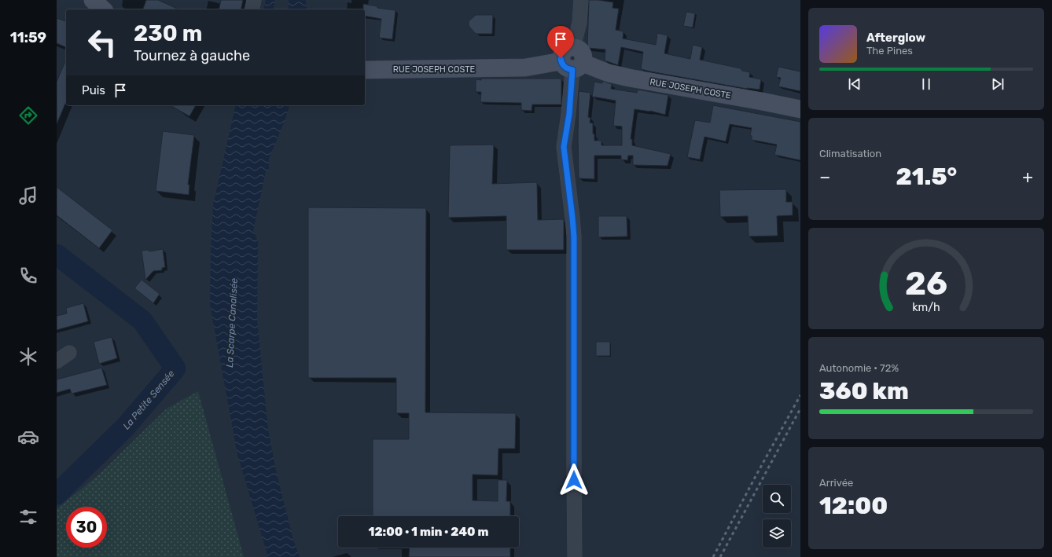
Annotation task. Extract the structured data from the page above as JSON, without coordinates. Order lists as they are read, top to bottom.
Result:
{
  "streets": {
    "street": ["RUE JOSEPH COSTE"]
  },
  "water": ["La Scarpe Canalisée", "La Petite Sensée"],
  "page": {
    "tabs": "11:59",
    "turn": ["230 m", "Tournez à gauche"],
    "song": ["Afterglow", "The Pines"],
    "then": "Puis",
    "tile": [
      "Climatisation",
      ["Autonomie · 72%", "360 km"],
      ["Arrivée", "12:00"]
    ],
    "heat": ["−", "21.5°", "+"],
    "limit": "30",
    "trip": "12:00 · 1 min · 240 m",
    "gauge": ["26", "km/h"]
  }
}
